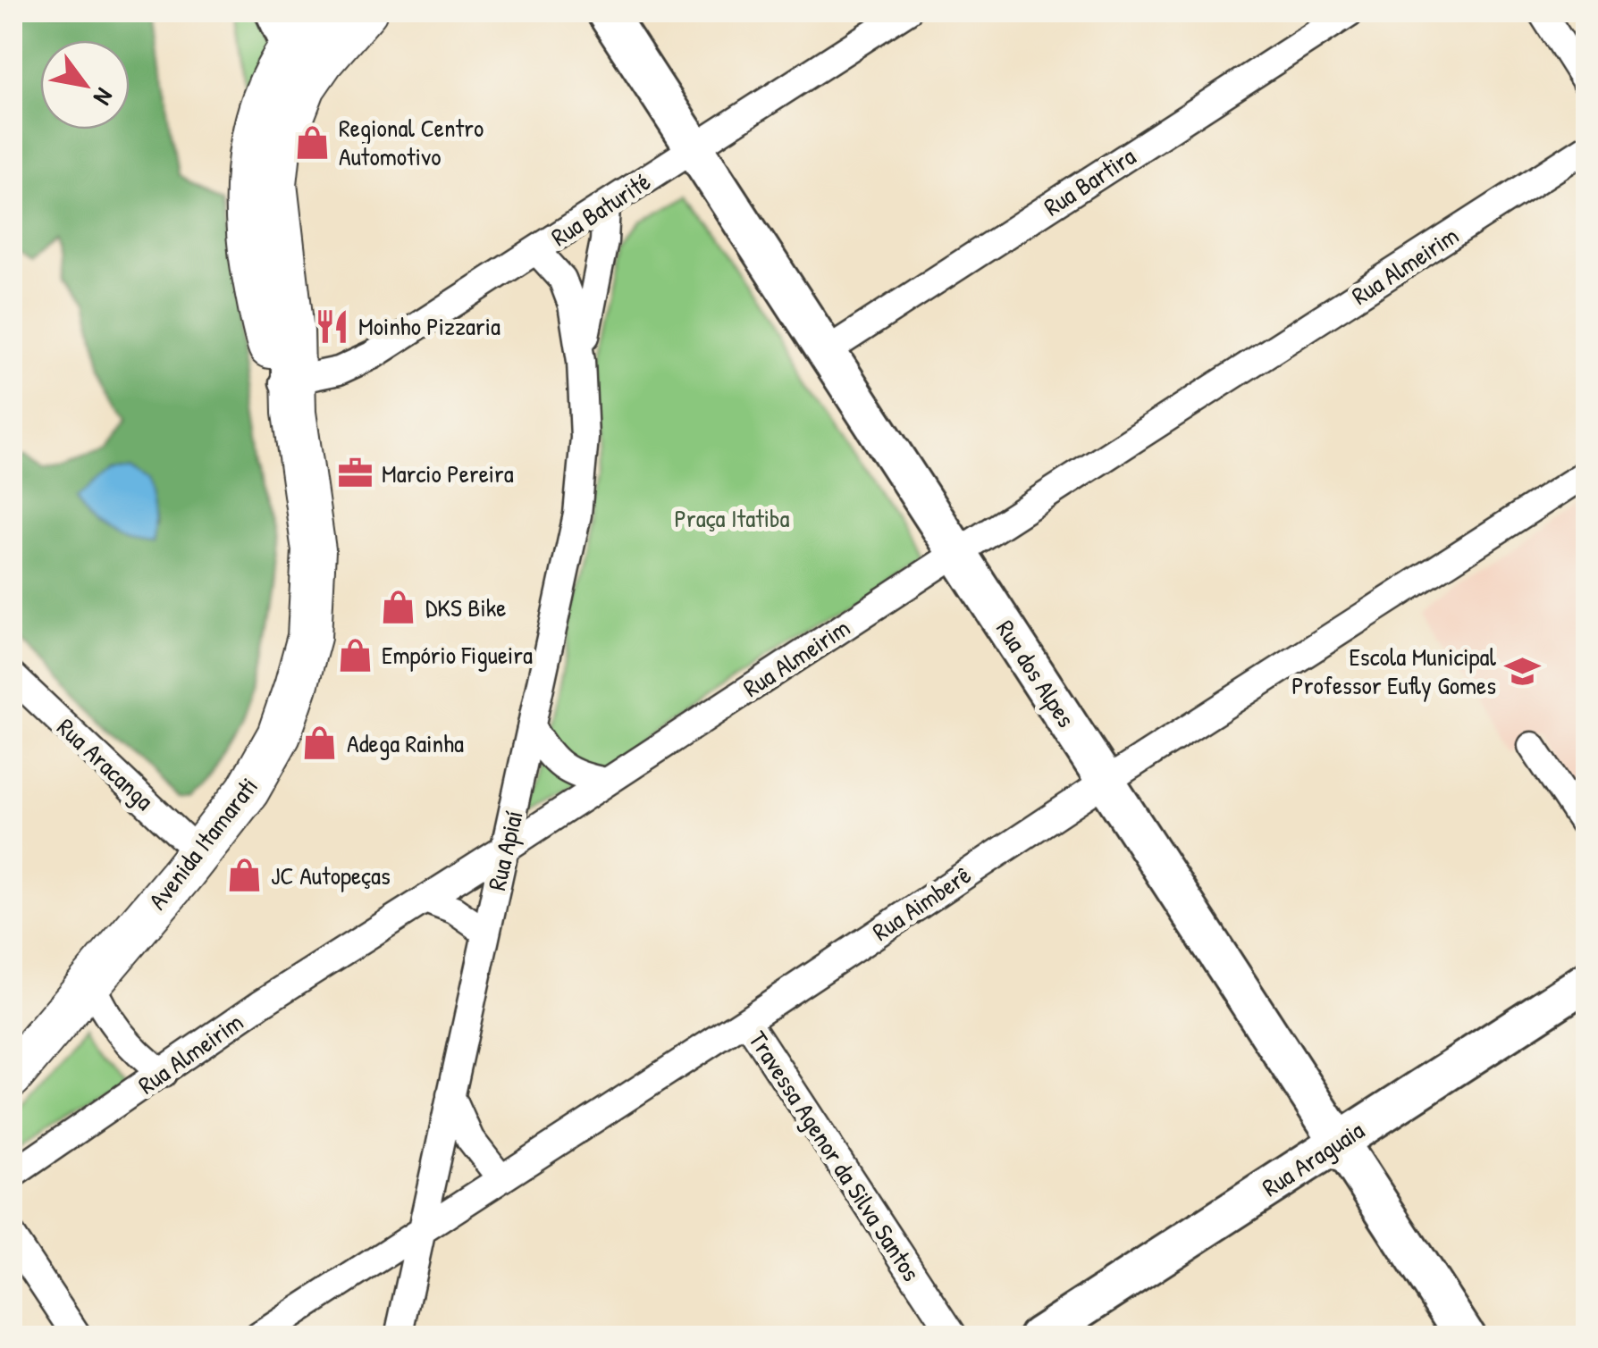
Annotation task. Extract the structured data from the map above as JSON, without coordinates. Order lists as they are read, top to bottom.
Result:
{
  "streets": {
    "main road": ["Avenida Itamarati"],
    "street": [
      "Rua Bartira",
      "Rua Baturité",
      "Rua Almeirim",
      "Rua dos Alpes",
      "Rua Aracanga",
      "Rua Apiaí",
      "Rua Aimberê",
      "Travessa Agenor da Silva Santos",
      "Rua Araguaia"
    ]
  },
  "crossings": [
    ["Rua Bartira", "Rua dos Alpes"],
    ["Rua Baturité", "Rua dos Alpes"],
    ["Rua Baturité", "Avenida Itamarati"],
    ["Rua Baturité", "Rua Apiaí"],
    ["Rua Almeirim", "Rua dos Alpes"],
    ["Rua Almeirim", "Rua Apiaí"],
    ["Rua dos Alpes", "Rua Aimberê"],
    ["Rua dos Alpes", "Rua Araguaia"],
    ["Rua Aracanga", "Avenida Itamarati"],
    ["Rua Apiaí", "Rua Aimberê"],
    ["Rua Aimberê", "Travessa Agenor da Silva Santos"]
  ],
  "parks": ["Praça Itatiba"],
  "places": {
    "shop": [
      "Regional Centro Automotivo",
      "DKS Bike",
      "Empório Figueira",
      "Adega Rainha",
      "JC Autopeças"
    ],
    "restaurant": ["Moinho Pizzaria"],
    "office": ["Marcio Pereira"],
    "school or university": ["Escola Municipal Professor Eufly Gomes"]
  },
  "north": "bottom right"
}
